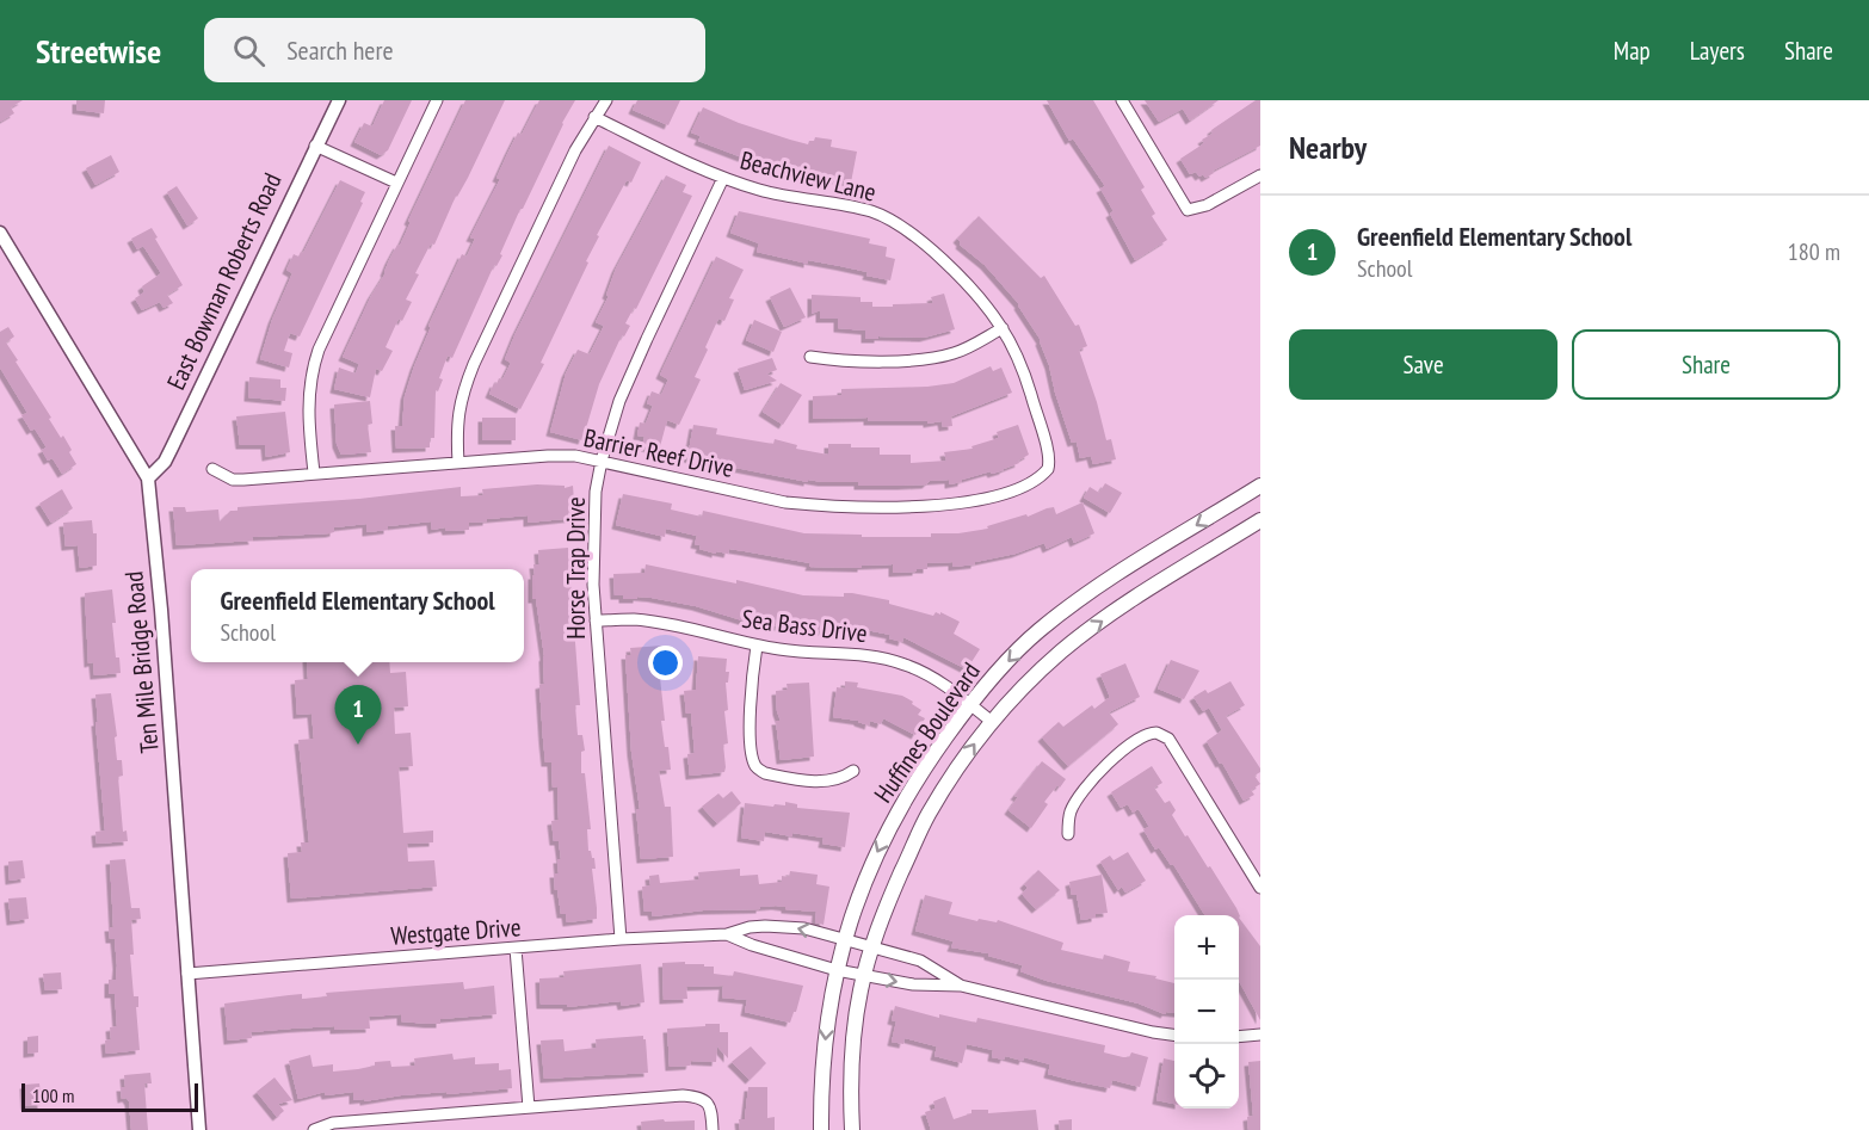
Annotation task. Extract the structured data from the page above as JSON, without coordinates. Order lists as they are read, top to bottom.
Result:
{
  "streets": {
    "main road": ["Huffines Boulevard"],
    "street": [
      "Beachview Lane",
      "East Bowman Roberts Road",
      "Barrier Reef Drive",
      "Horse Trap Drive",
      "Sea Bass Drive",
      "Ten Mile Bridge Road",
      "Westgate Drive"
    ]
  },
  "crossings": [
    ["Beachview Lane", "Barrier Reef Drive"],
    ["Beachview Lane", "Horse Trap Drive"],
    ["East Bowman Roberts Road", "Ten Mile Bridge Road"],
    ["Barrier Reef Drive", "Horse Trap Drive"],
    ["Horse Trap Drive", "Sea Bass Drive"],
    ["Horse Trap Drive", "Westgate Drive"],
    ["Sea Bass Drive", "Huffines Boulevard"],
    ["Ten Mile Bridge Road", "Westgate Drive"],
    ["Huffines Boulevard", "Westgate Drive"]
  ],
  "scale_bar": "100 m",
  "page": {
    "header": "Streetwise",
    "search": "Search here",
    "nav": ["Map", "Layers", "Share"],
    "heading": "Nearby",
    "list": [
      {
        "mark": "1",
        "name": "Greenfield Elementary School",
        "note": "School",
        "value": "180 m"
      }
    ],
    "buttons": ["Save", "Share"],
    "popup": ["Greenfield Elementary School", "School"],
    "pins": "1",
    "map_buttons": ["+", "−"],
    "scale": "100 m"
  }
}
